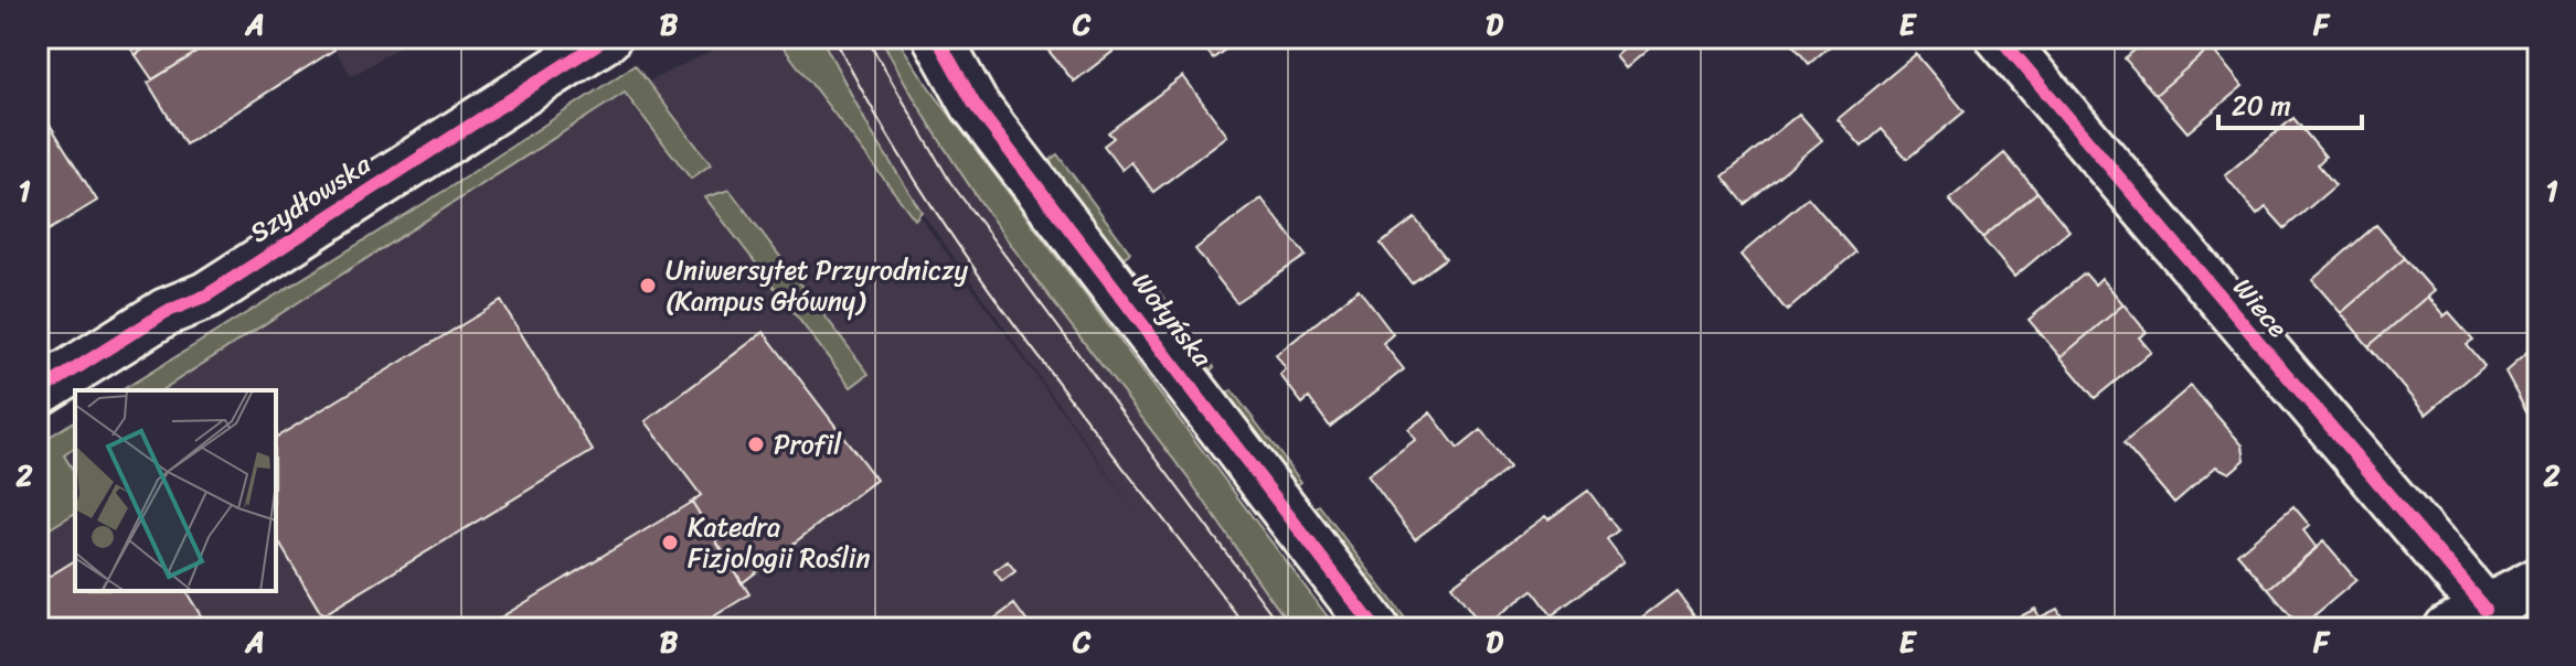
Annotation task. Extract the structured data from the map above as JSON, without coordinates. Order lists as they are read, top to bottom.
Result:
{
  "streets": {
    "street": ["Szydłowska", "Wiece", "Wołyńska"]
  },
  "places": ["Uniwersytet Przyrodniczy (Kampus Główny)", "Profil", "Katedra Fizjologii Roślin"],
  "scale_bar": "20 m",
  "grid": {
    "columns": [
      "A",
      "B",
      "C",
      "D",
      "E",
      "F"
    ],
    "rows": ["1", "2"]
  }
}
